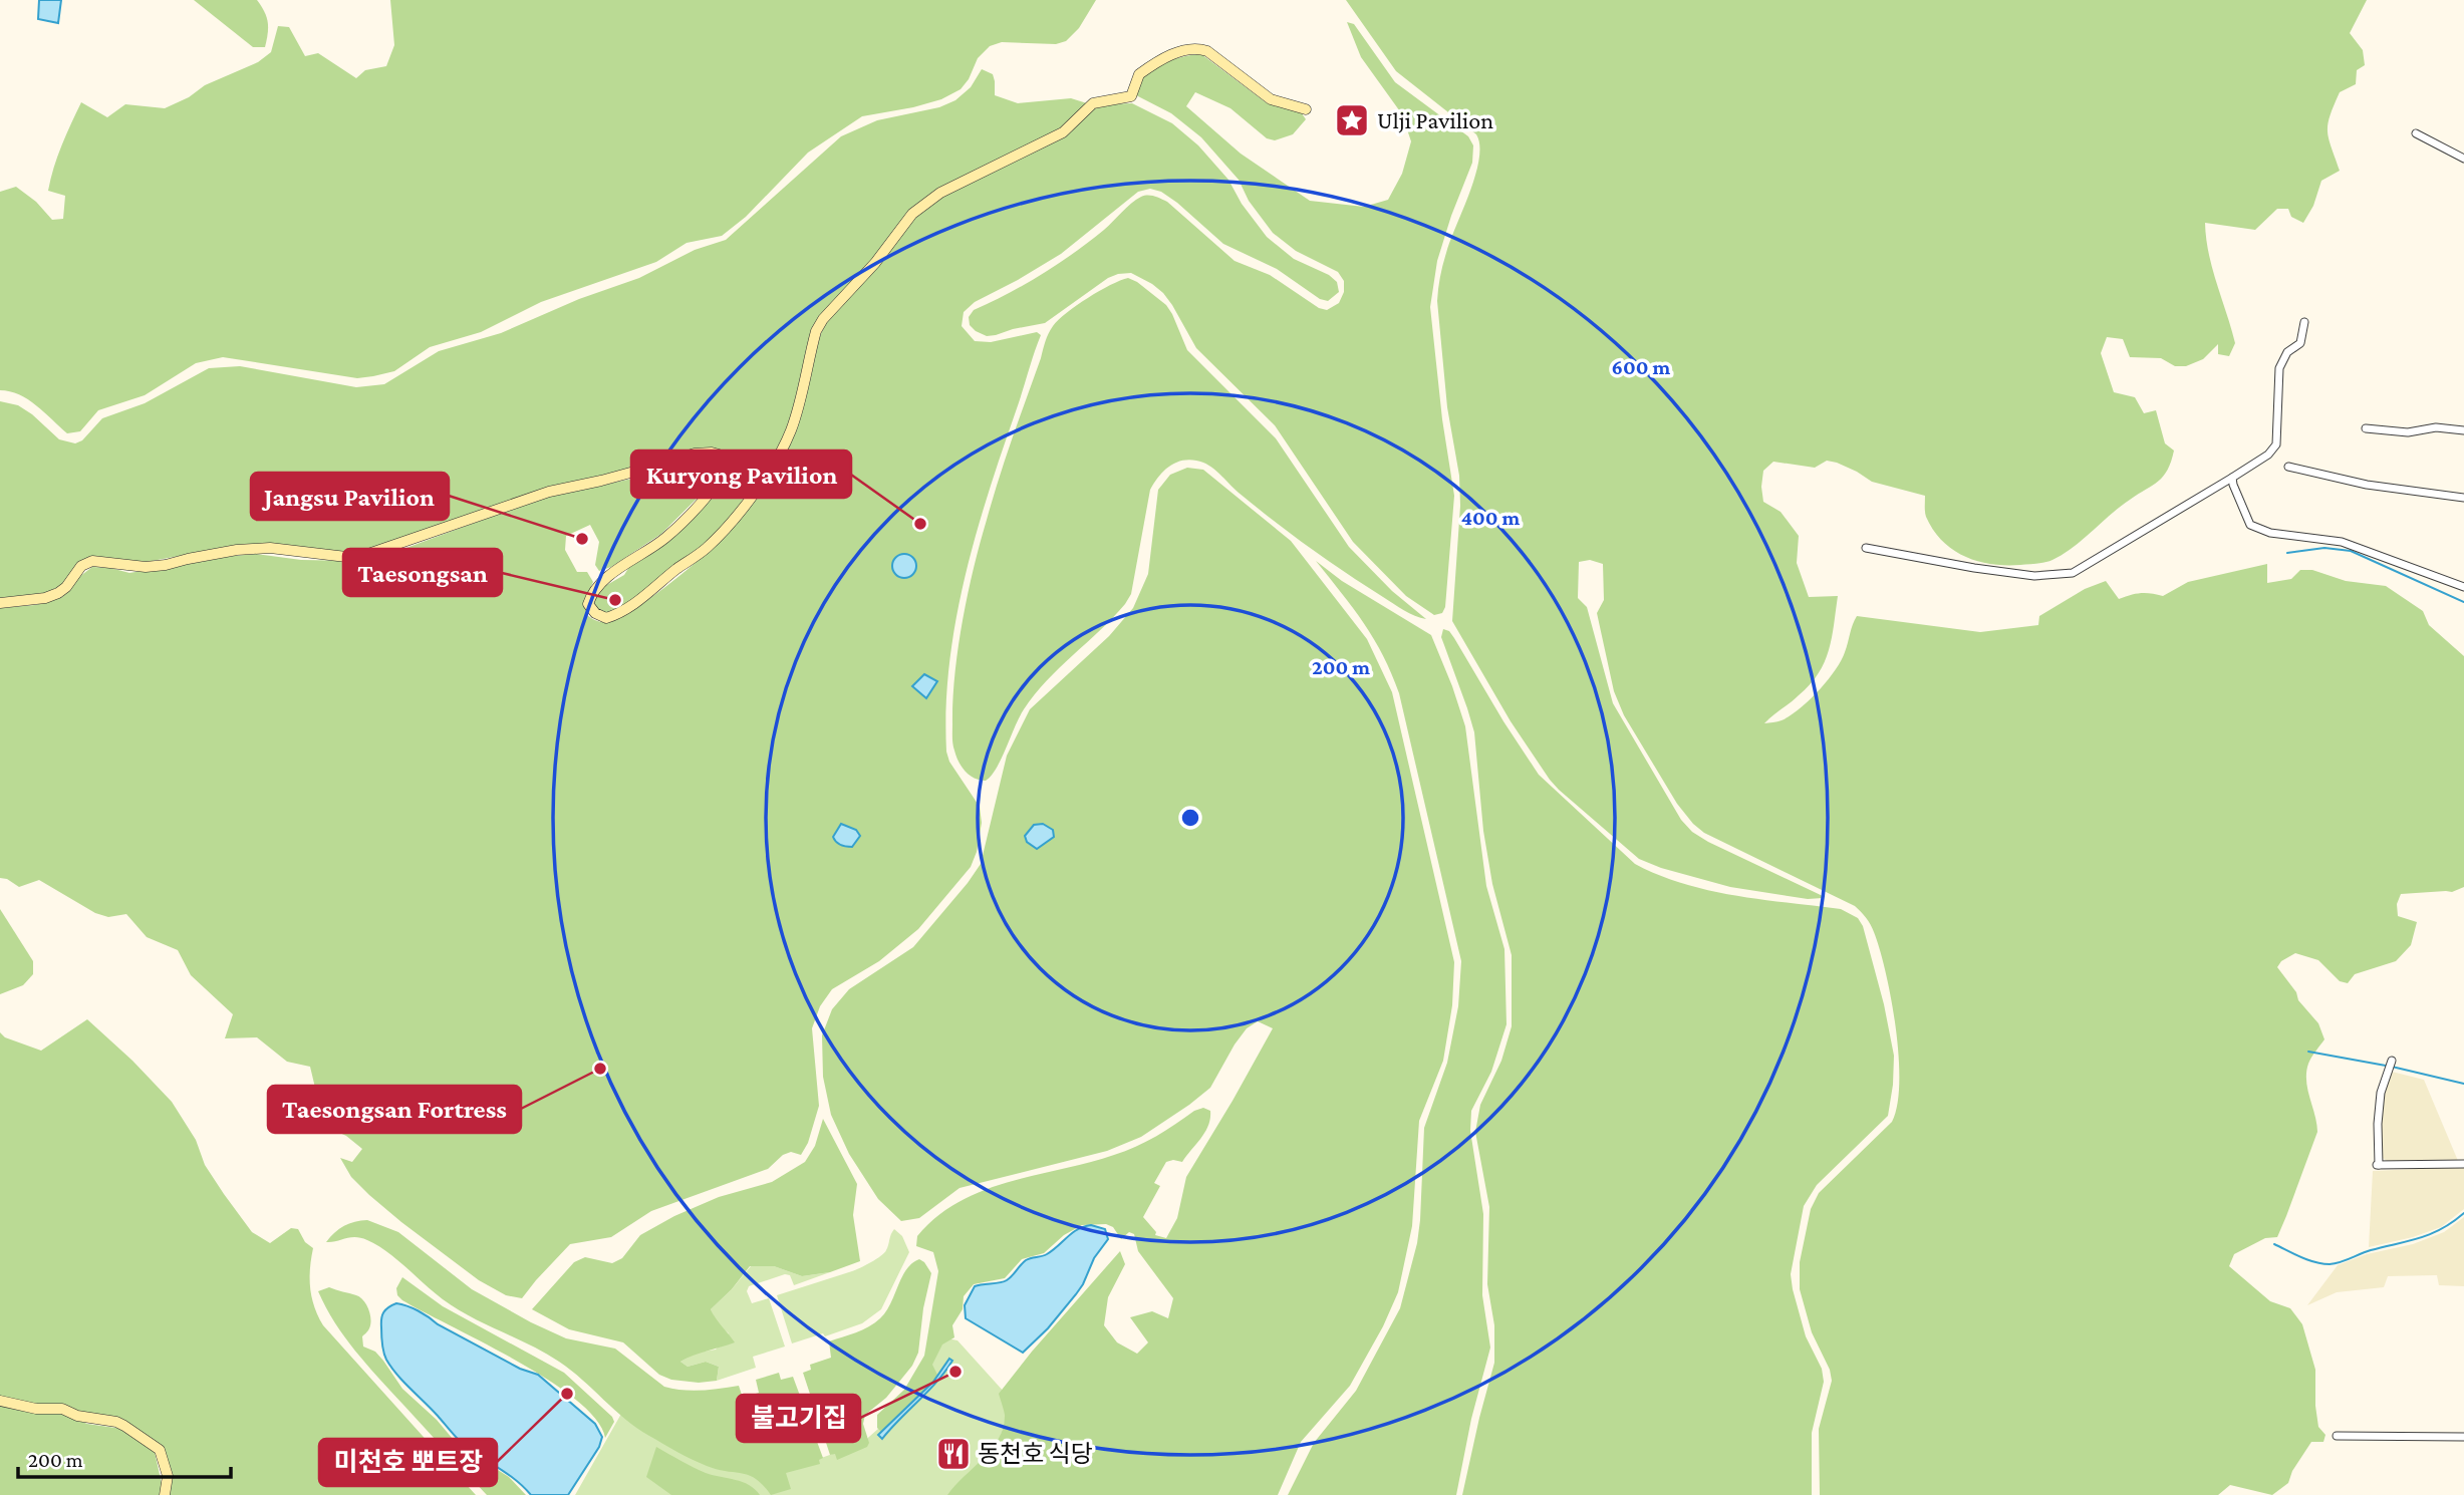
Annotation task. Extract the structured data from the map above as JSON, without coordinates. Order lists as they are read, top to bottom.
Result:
{
  "places": {
    "place": ["Ulji Pavilion"],
    "other": [
      "Kuryong Pavilion",
      "Jangsu Pavilion",
      "Taesongsan",
      "Taesongsan Fortress",
      "불고기집",
      "미천호 뽀트장"
    ],
    "restaurant": ["동천호 식당"]
  },
  "scale_bar": "200 m",
  "rings": ["600 m", "400 m", "200 m"]
}
